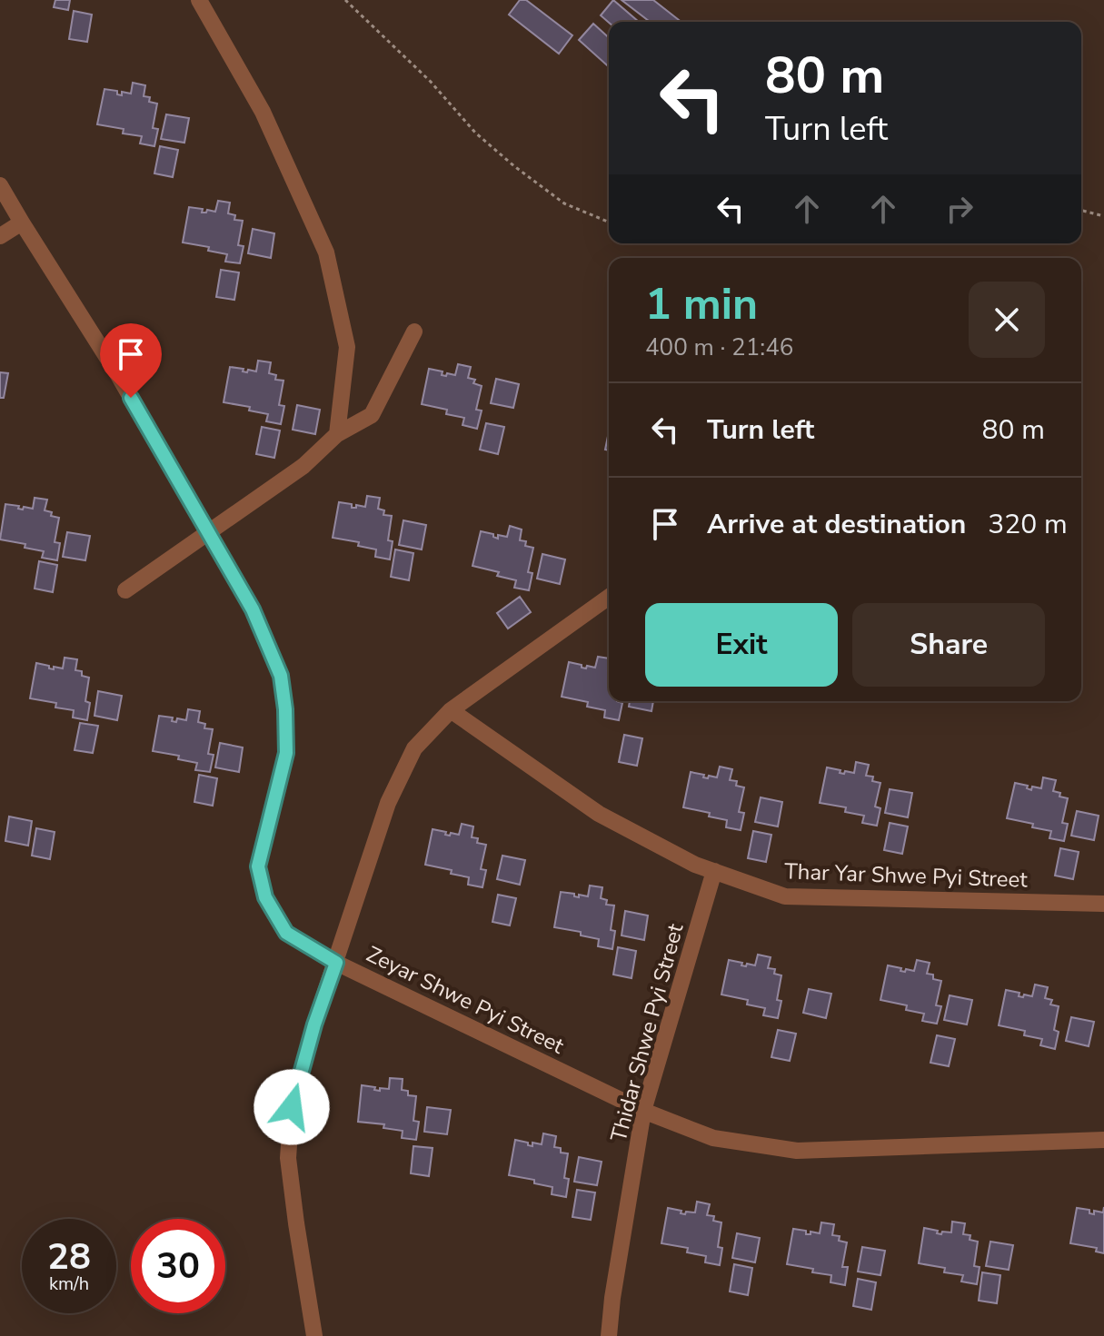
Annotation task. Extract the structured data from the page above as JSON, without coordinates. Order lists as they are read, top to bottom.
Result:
{
  "streets": {
    "street": ["Thar Yar Shwe Pyi Street", "Zeyar Shwe Pyi Street", "Thidar Shwe Pyi Street"]
  },
  "crossings": [
    ["Thar Yar Shwe Pyi Street", "Thidar Shwe Pyi Street"],
    ["Zeyar Shwe Pyi Street", "Thidar Shwe Pyi Street"]
  ],
  "page": {
    "turn": ["80 m", "Turn left"],
    "heading": ["1 min", "400 m · 21:46"],
    "list": [
      {
        "name": "Turn left",
        "value": "80 m"
      },
      {
        "name": "Arrive at destination",
        "value": "320 m"
      }
    ],
    "buttons": ["Exit", "Share"],
    "speed": "28 km/h",
    "limit": "30"
  }
}
